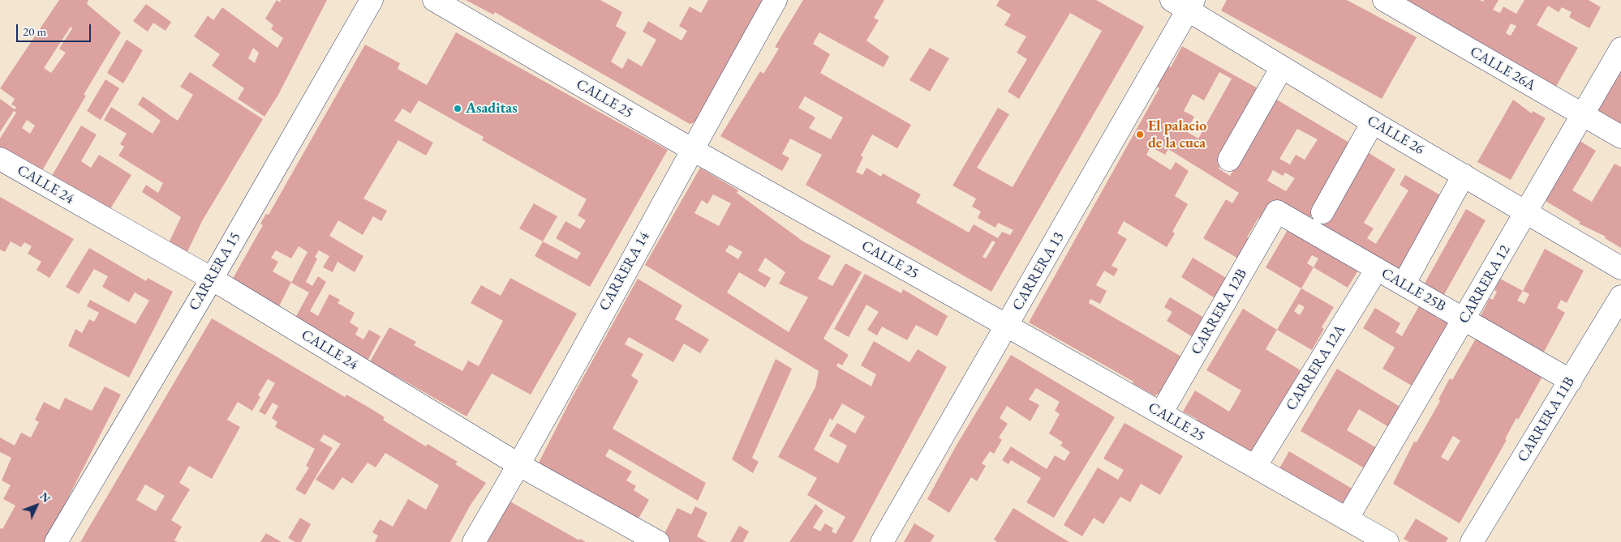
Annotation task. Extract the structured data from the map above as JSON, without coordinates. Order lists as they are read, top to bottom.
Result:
{
  "streets": {
    "street": [
      "CALLE 26A",
      "CALLE 25",
      "CALLE 26",
      "CALLE 24",
      "CARRERA 15",
      "CARRERA 14",
      "CARRERA 13",
      "CARRERA 12",
      "CALLE 25B",
      "CARRERA 12B",
      "CARRERA 12A",
      "CARRERA 11B"
    ]
  },
  "crossings": [
    ["CALLE 26A", "CARRERA 12"],
    ["CALLE 25", "CARRERA 14"],
    ["CALLE 25", "CARRERA 13"],
    ["CALLE 25", "CARRERA 12"],
    ["CALLE 25", "CARRERA 12B"],
    ["CALLE 25", "CARRERA 12A"],
    ["CALLE 26", "CARRERA 13"],
    ["CALLE 26", "CARRERA 12"],
    ["CALLE 24", "CARRERA 15"],
    ["CALLE 24", "CARRERA 14"],
    ["CARRERA 12", "CALLE 25B"],
    ["CALLE 25B", "CARRERA 12B"],
    ["CALLE 25B", "CARRERA 12A"],
    ["CALLE 25B", "CARRERA 11B"]
  ],
  "places": ["Asaditas", "El palacio de la cuca"],
  "scale_bar": "20 m",
  "north": "top right"
}
